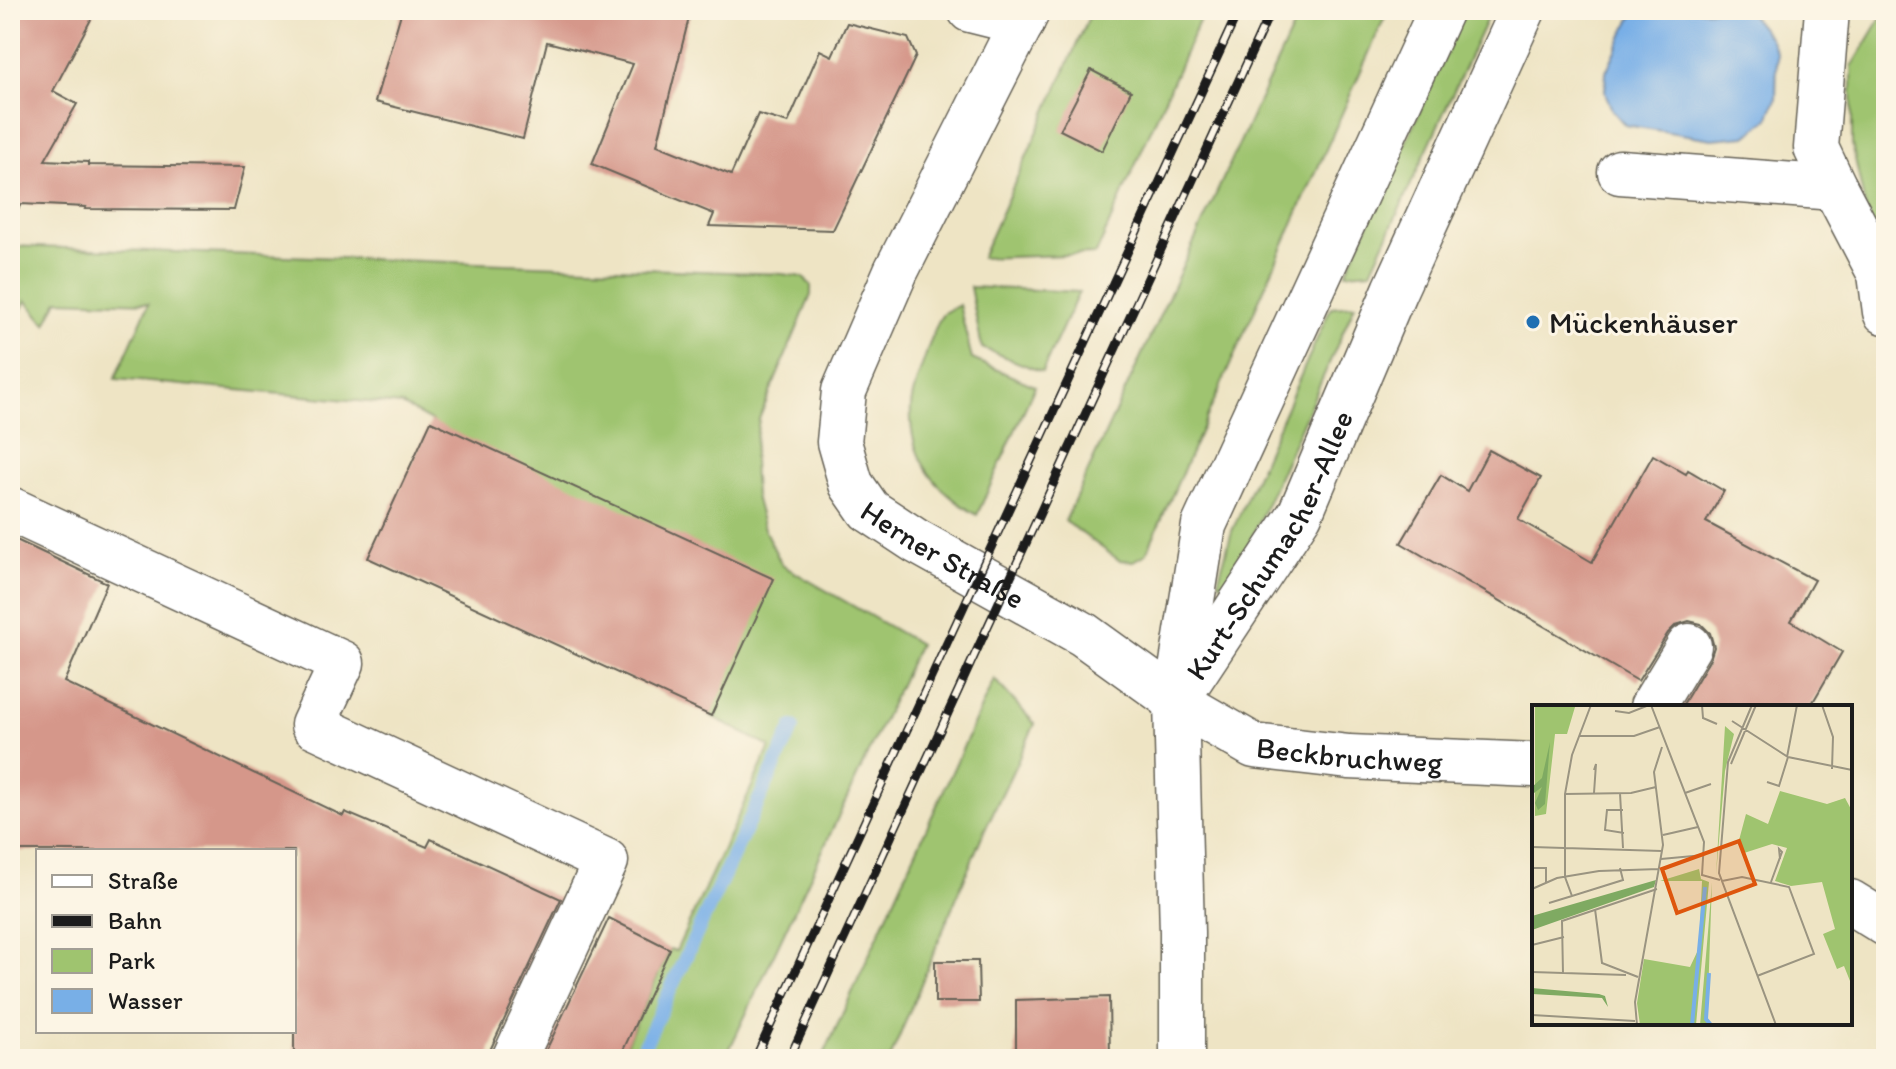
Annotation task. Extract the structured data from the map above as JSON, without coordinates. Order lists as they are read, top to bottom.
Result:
{
  "streets": {
    "main road": ["Kurt-Schumacher-Allee", "Herner Straße", "Beckbruchweg"]
  },
  "crossings": [
    ["Kurt-Schumacher-Allee", "Herner Straße"],
    ["Kurt-Schumacher-Allee", "Beckbruchweg"],
    ["Herner Straße", "Beckbruchweg"]
  ],
  "places": ["Mückenhäuser"],
  "legend": [
    "Straße",
    "Bahn",
    "Park",
    "Wasser"
  ]
}
